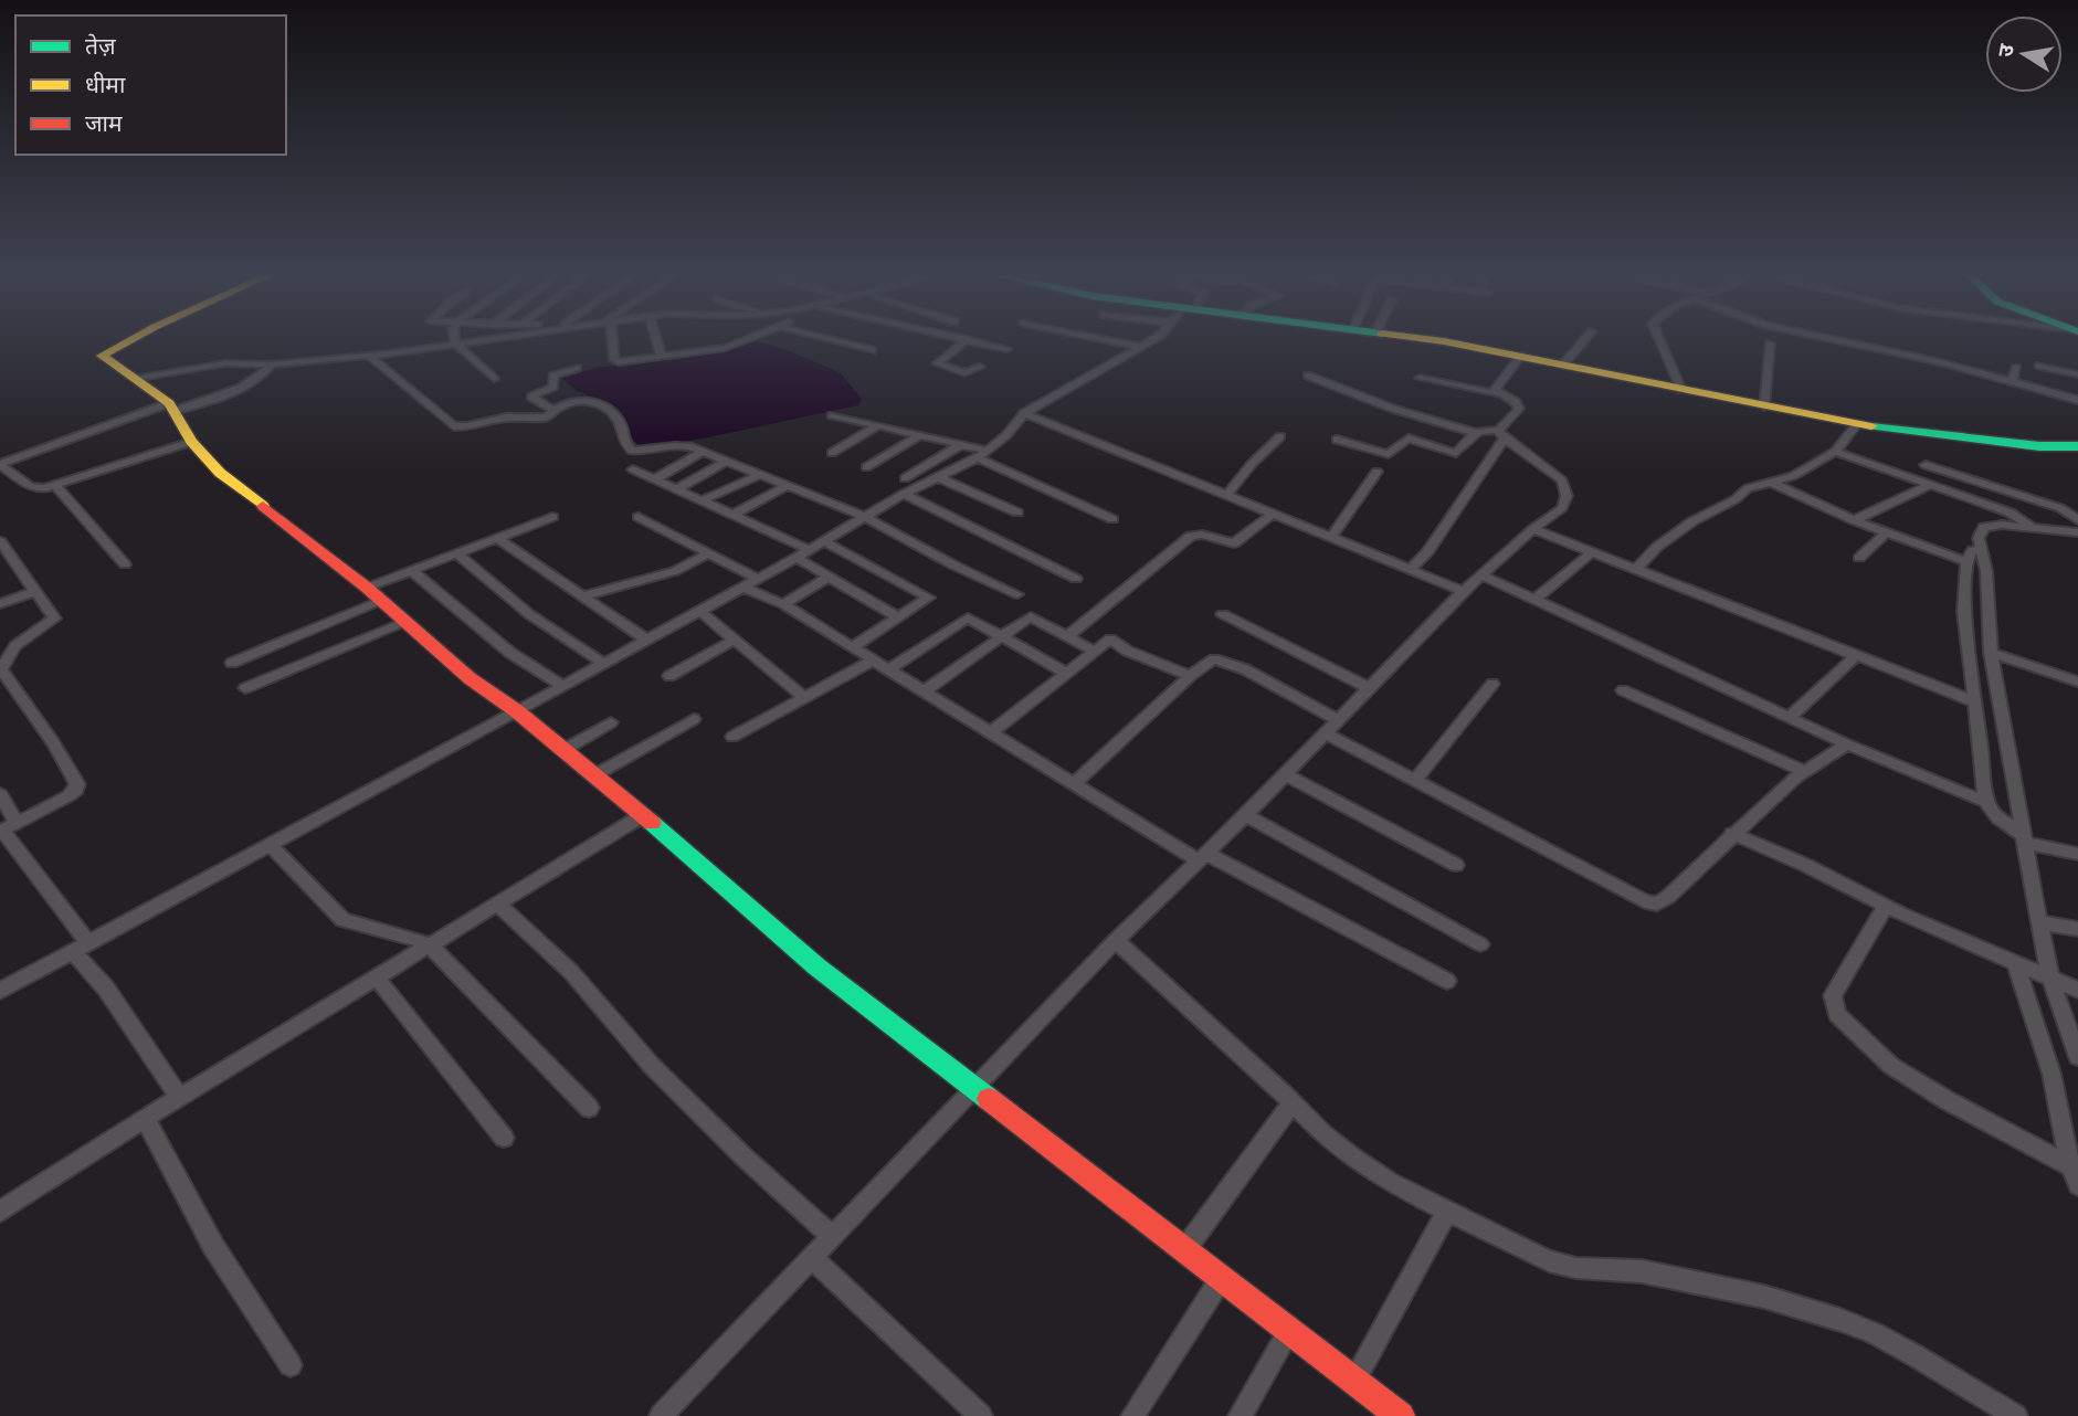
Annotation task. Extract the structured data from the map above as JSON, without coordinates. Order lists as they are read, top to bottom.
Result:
{
  "legend": ["तेज़", "धीमा", "जाम"],
  "north": "left"
}
